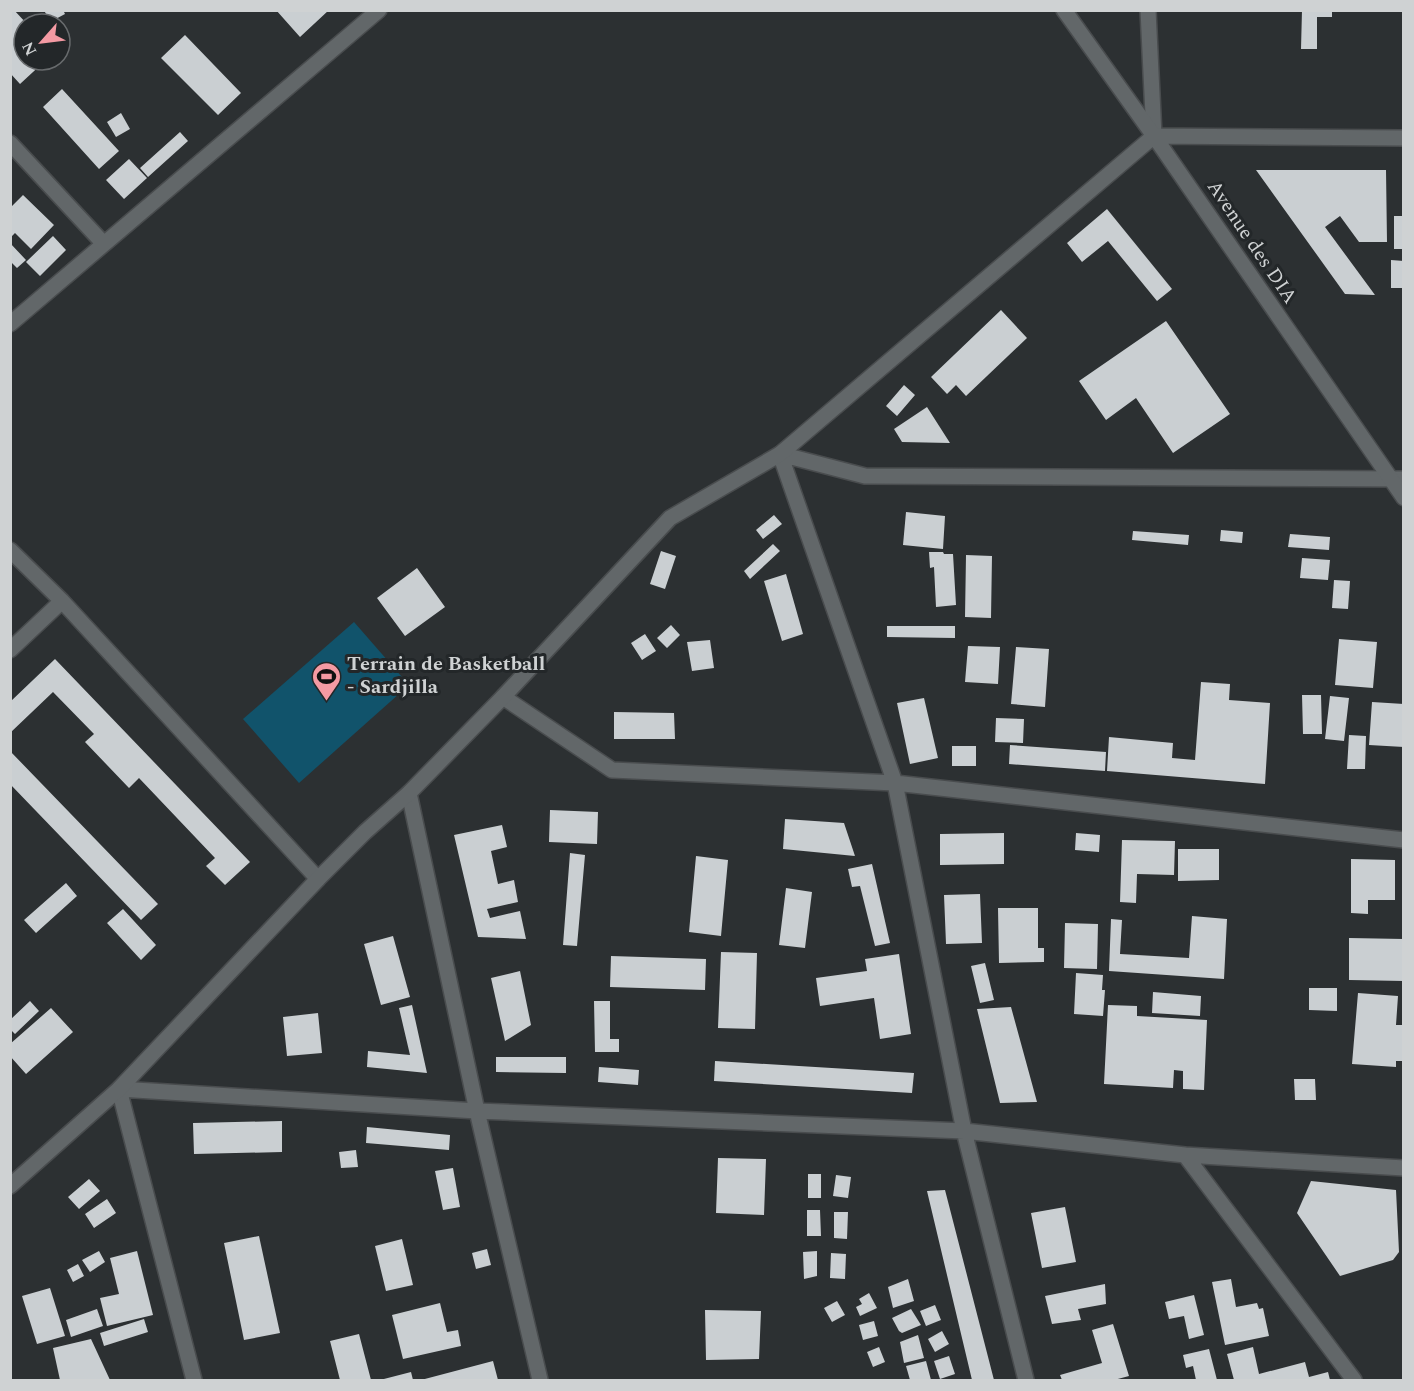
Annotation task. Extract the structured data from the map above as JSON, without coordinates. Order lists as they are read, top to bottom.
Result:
{
  "streets": {
    "street": ["Avenue des DIA"]
  },
  "places": {
    "sports": ["Terrain de Basketball - Sardjilla"]
  },
  "north": "bottom left"
}
